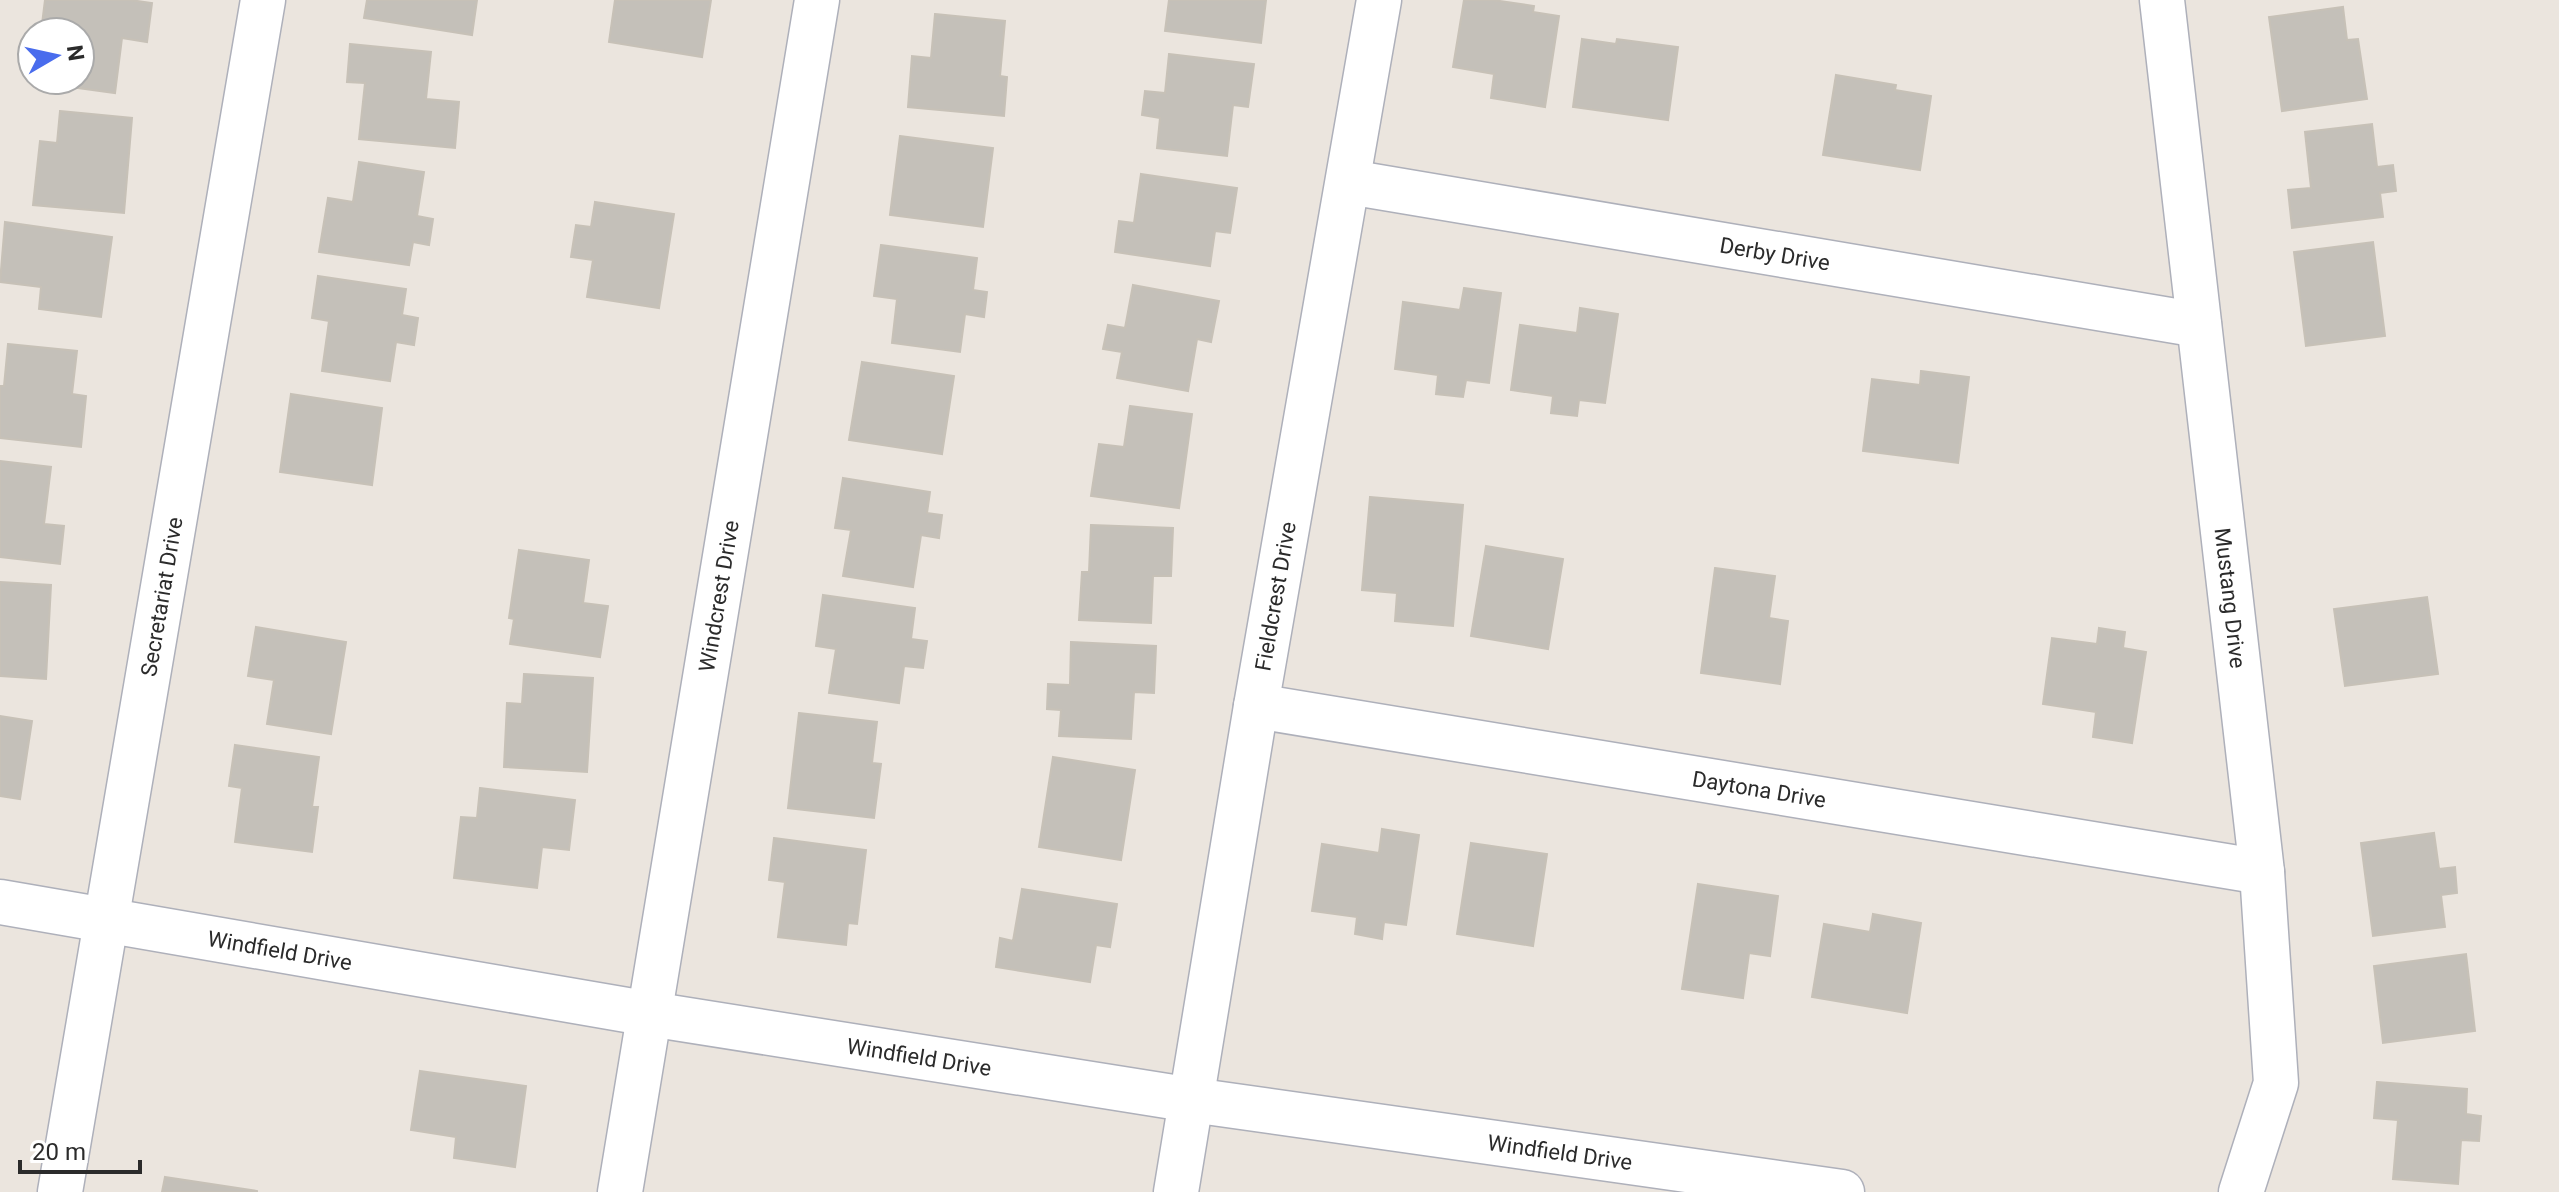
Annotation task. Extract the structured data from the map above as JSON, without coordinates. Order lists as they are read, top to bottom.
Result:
{
  "streets": {
    "street": [
      "Derby Drive",
      "Secretariat Drive",
      "Windcrest Drive",
      "Fieldcrest Drive",
      "Mustang Drive",
      "Daytona Drive",
      "Windfield Drive"
    ]
  },
  "crossings": [
    ["Derby Drive", "Fieldcrest Drive"],
    ["Derby Drive", "Mustang Drive"],
    ["Secretariat Drive", "Windfield Drive"],
    ["Windcrest Drive", "Windfield Drive"],
    ["Fieldcrest Drive", "Daytona Drive"],
    ["Fieldcrest Drive", "Windfield Drive"],
    ["Mustang Drive", "Daytona Drive"]
  ],
  "scale_bar": "20 m",
  "north": "right"
}
